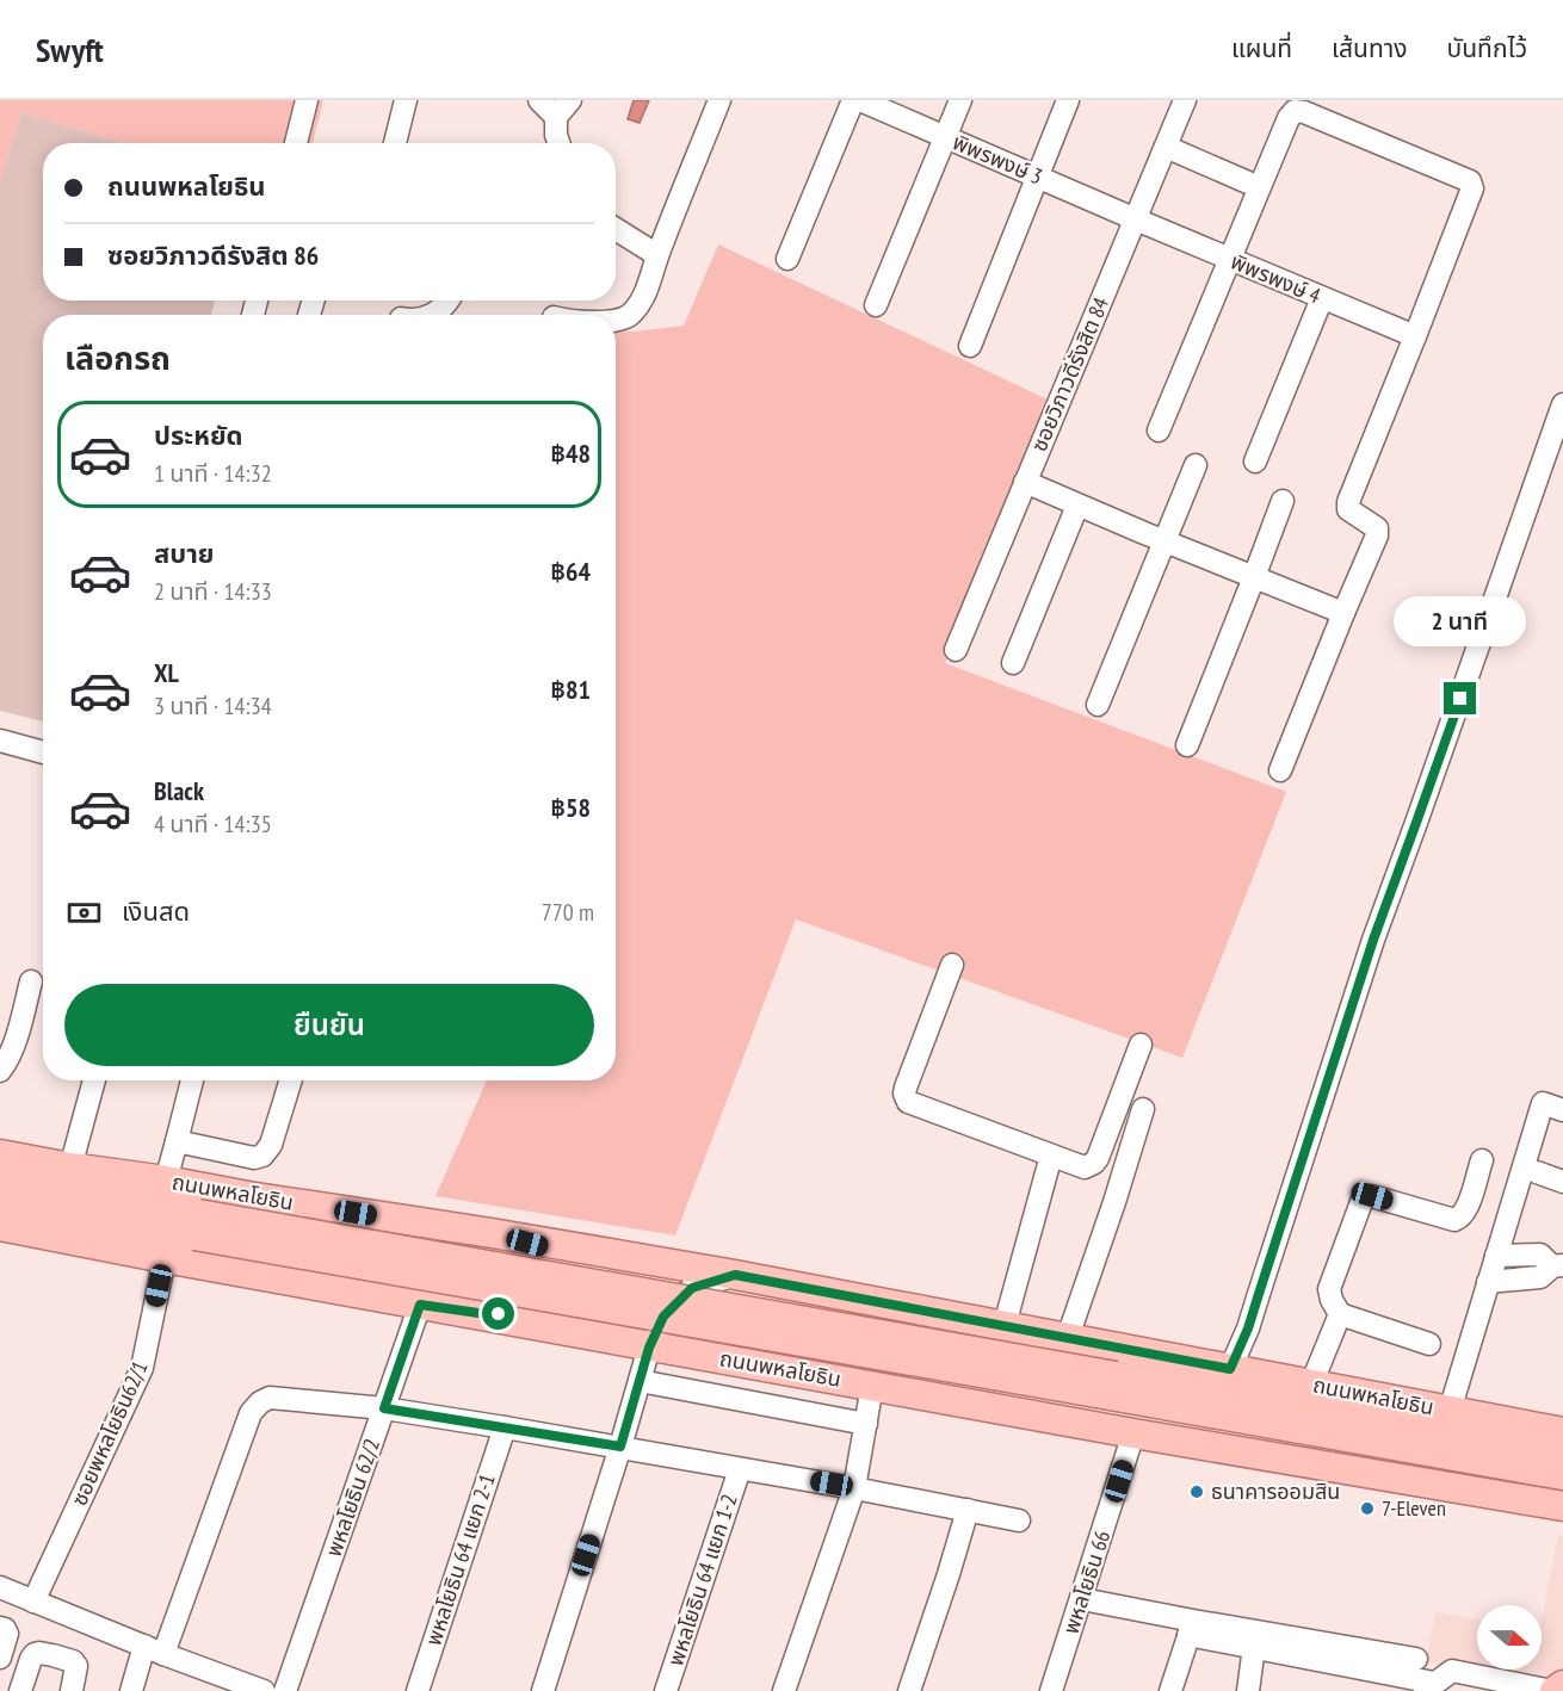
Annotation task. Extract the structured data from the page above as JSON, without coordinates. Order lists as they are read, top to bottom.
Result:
{
  "streets": {
    "main road": ["ถนนพหลโยธิน"],
    "street": [
      "พิพรพงษ์ 3",
      "พิพรพงษ์ 4",
      "ซอยวิภาวดีรังสิต 84",
      "ซอยพหลโยธิน62/1",
      "พหลโยธิน 62/2",
      "พหลโยธิน 64 แยก 2-1",
      "พหลโยธิน 64 แยก 1-2",
      "พหลโยธิน 66"
    ]
  },
  "crossings": [
    ["พิพรพงษ์ 3", "พิพรพงษ์ 4"],
    ["พิพรพงษ์ 3", "ซอยวิภาวดีรังสิต 84"],
    ["พิพรพงษ์ 4", "ซอยวิภาวดีรังสิต 84"],
    ["ถนนพหลโยธิน", "ซอยพหลโยธิน62/1"],
    ["ถนนพหลโยธิน", "พหลโยธิน 62/2"],
    ["ถนนพหลโยธิน", "พหลโยธิน 66"]
  ],
  "places": ["ธนาคารออมสิน", "7-Eleven"],
  "north": "right",
  "page": {
    "header": "Swyft",
    "nav": ["แผนที่", "เส้นทาง", "บันทึกไว้"],
    "banner": ["ถนนพหลโยธิน", "ซอยวิภาวดีรังสิต 86"],
    "heading": "เลือกรถ",
    "list": [
      {
        "name": "ประหยัด",
        "note": "1 นาที · 14:32",
        "value": "฿48"
      },
      {
        "name": "สบาย",
        "note": "2 นาที · 14:33",
        "value": "฿64"
      },
      {
        "name": "XL",
        "note": "3 นาที · 14:34",
        "value": "฿81"
      },
      {
        "name": "Black",
        "note": "4 นาที · 14:35",
        "value": "฿58"
      }
    ],
    "bubble": "2 นาที",
    "pay": ["เงินสด", "770 m"],
    "buttons": "ยืนยัน"
  }
}
